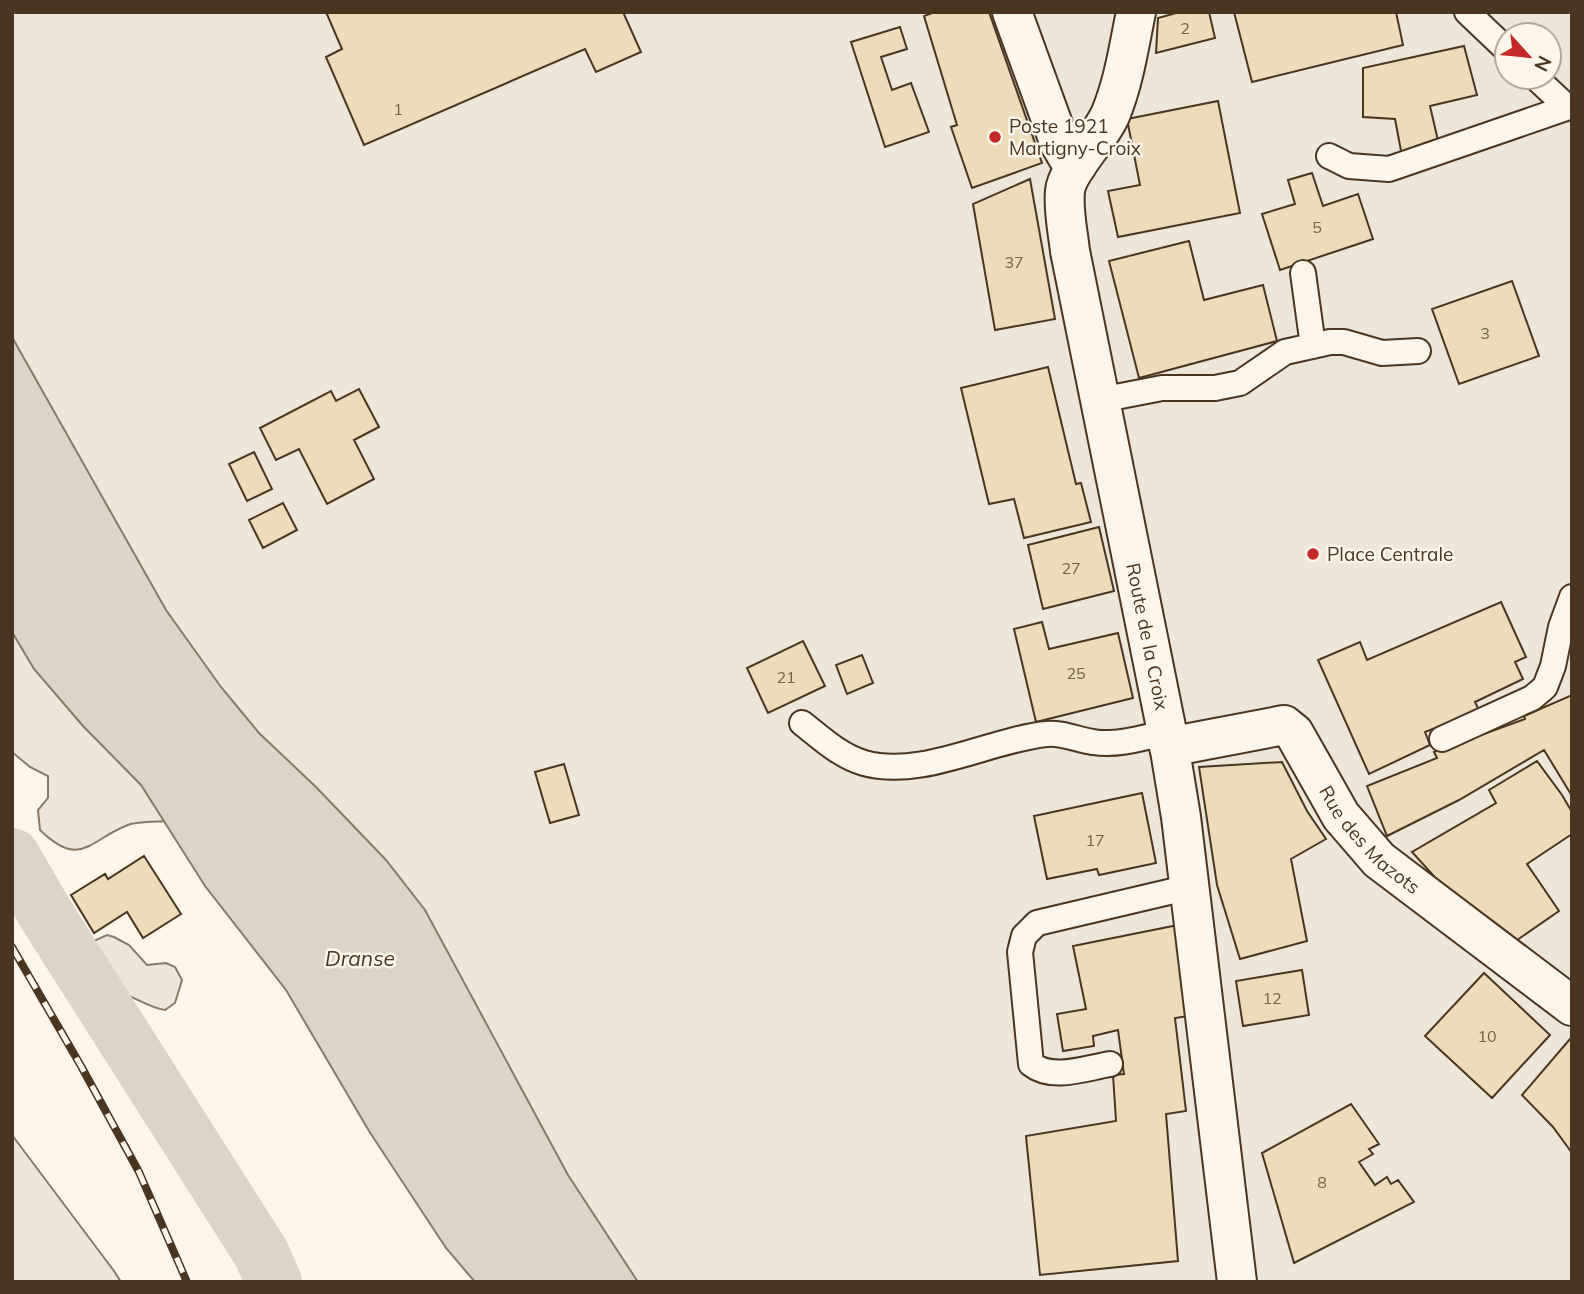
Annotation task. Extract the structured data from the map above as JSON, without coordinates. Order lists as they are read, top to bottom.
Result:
{
  "streets": {
    "street": ["Route de la Croix", "Rue des Mazots"]
  },
  "crossings": [
    ["Route de la Croix", "Rue des Mazots"]
  ],
  "water": ["Dranse"],
  "places": ["Poste 1921 Martigny-Croix", "Place Centrale"],
  "house_numbers": [
    "2",
    "1",
    "5",
    "37",
    "3",
    "27",
    "25",
    "21",
    "17",
    "12",
    "10",
    "8"
  ],
  "north": "bottom right"
}
